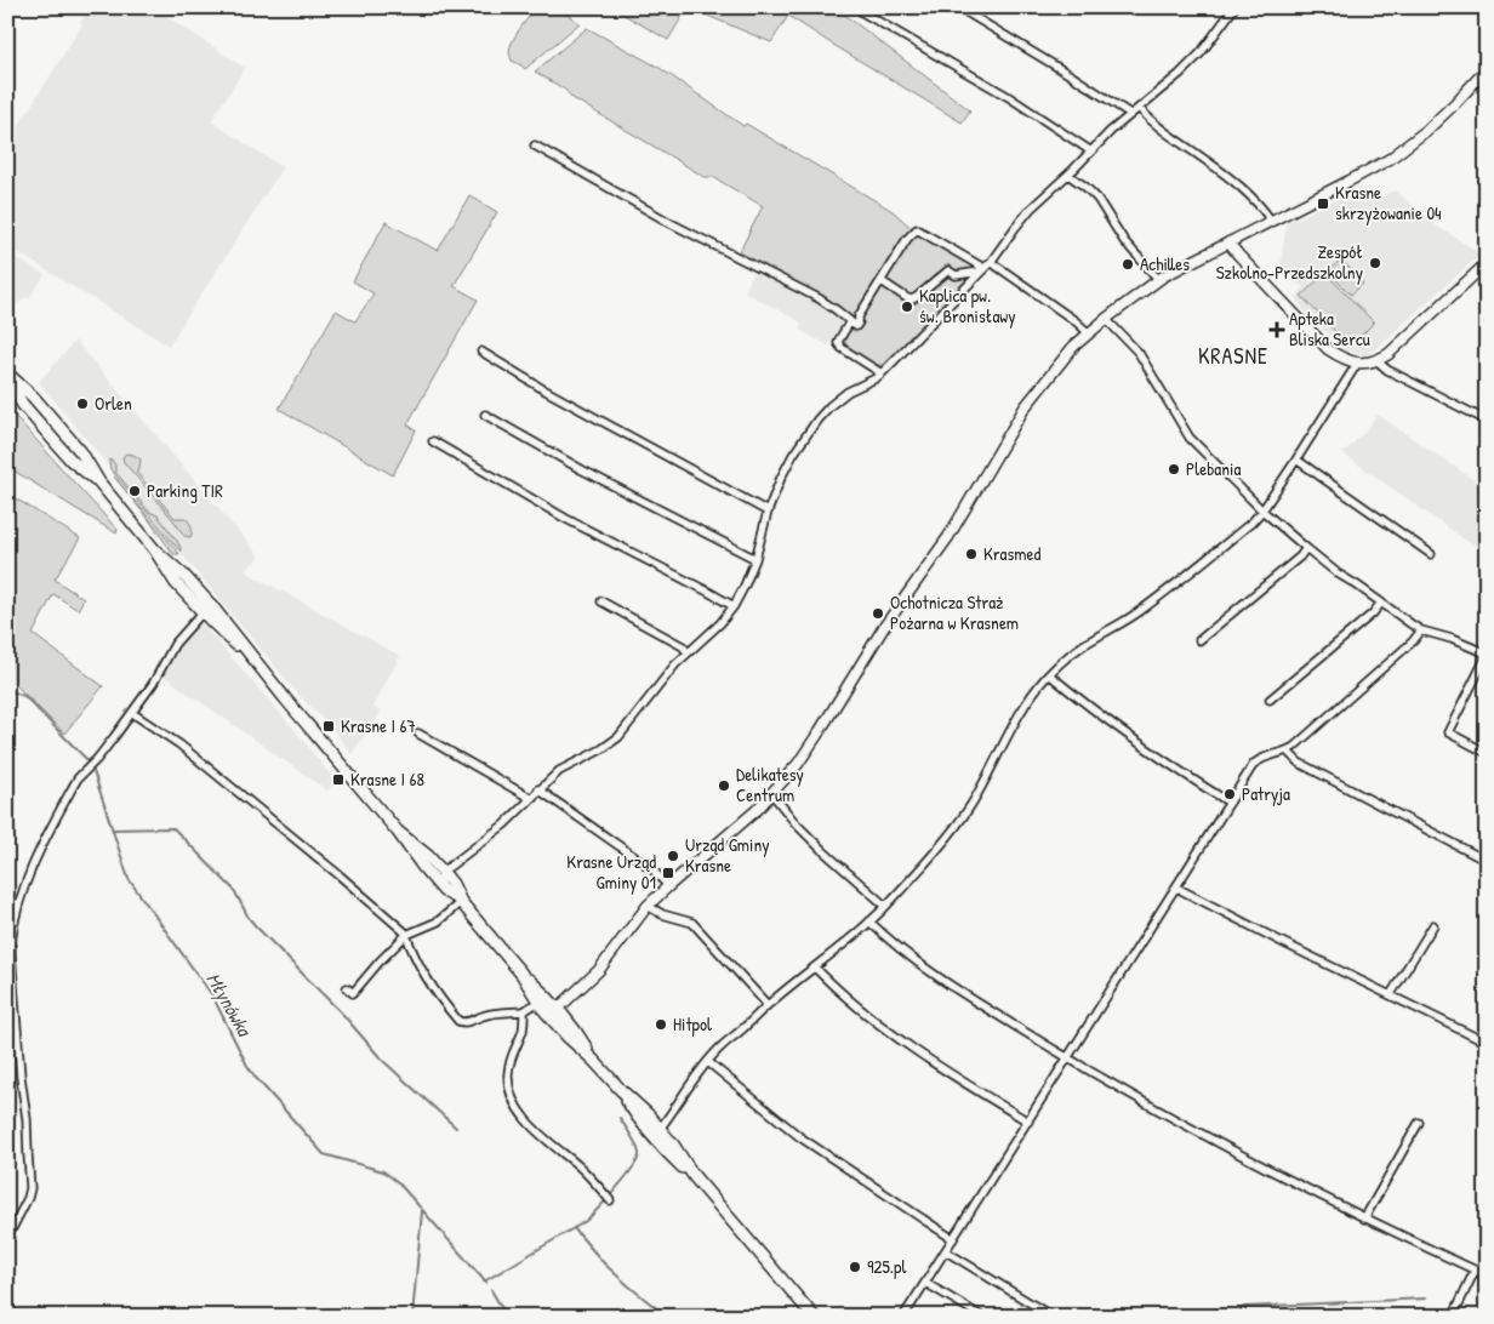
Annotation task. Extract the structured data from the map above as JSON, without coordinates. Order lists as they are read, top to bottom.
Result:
{
  "districts": ["KRASNE"],
  "water": ["Młynówka"],
  "places": {
    "transit": [
      "Krasne skrzyżowanie 04",
      "Krasne I 67",
      "Krasne I 68",
      "Krasne Urząd Gminy 01"
    ],
    "other": [
      "Zespół Szkolno-Przedszkolny",
      "Achilles",
      "Kaplica pw. św. Bronisławy",
      "Orlen",
      "Plebania",
      "Parking TIR",
      "Krasmed",
      "Ochotnicza Straż Pożarna w Krasnem",
      "Delikatesy Centrum",
      "Patryja",
      "Urząd Gminy Krasne",
      "Hitpol",
      "925.pl"
    ],
    "health": ["Apteka Bliska Sercu"]
  }
}
